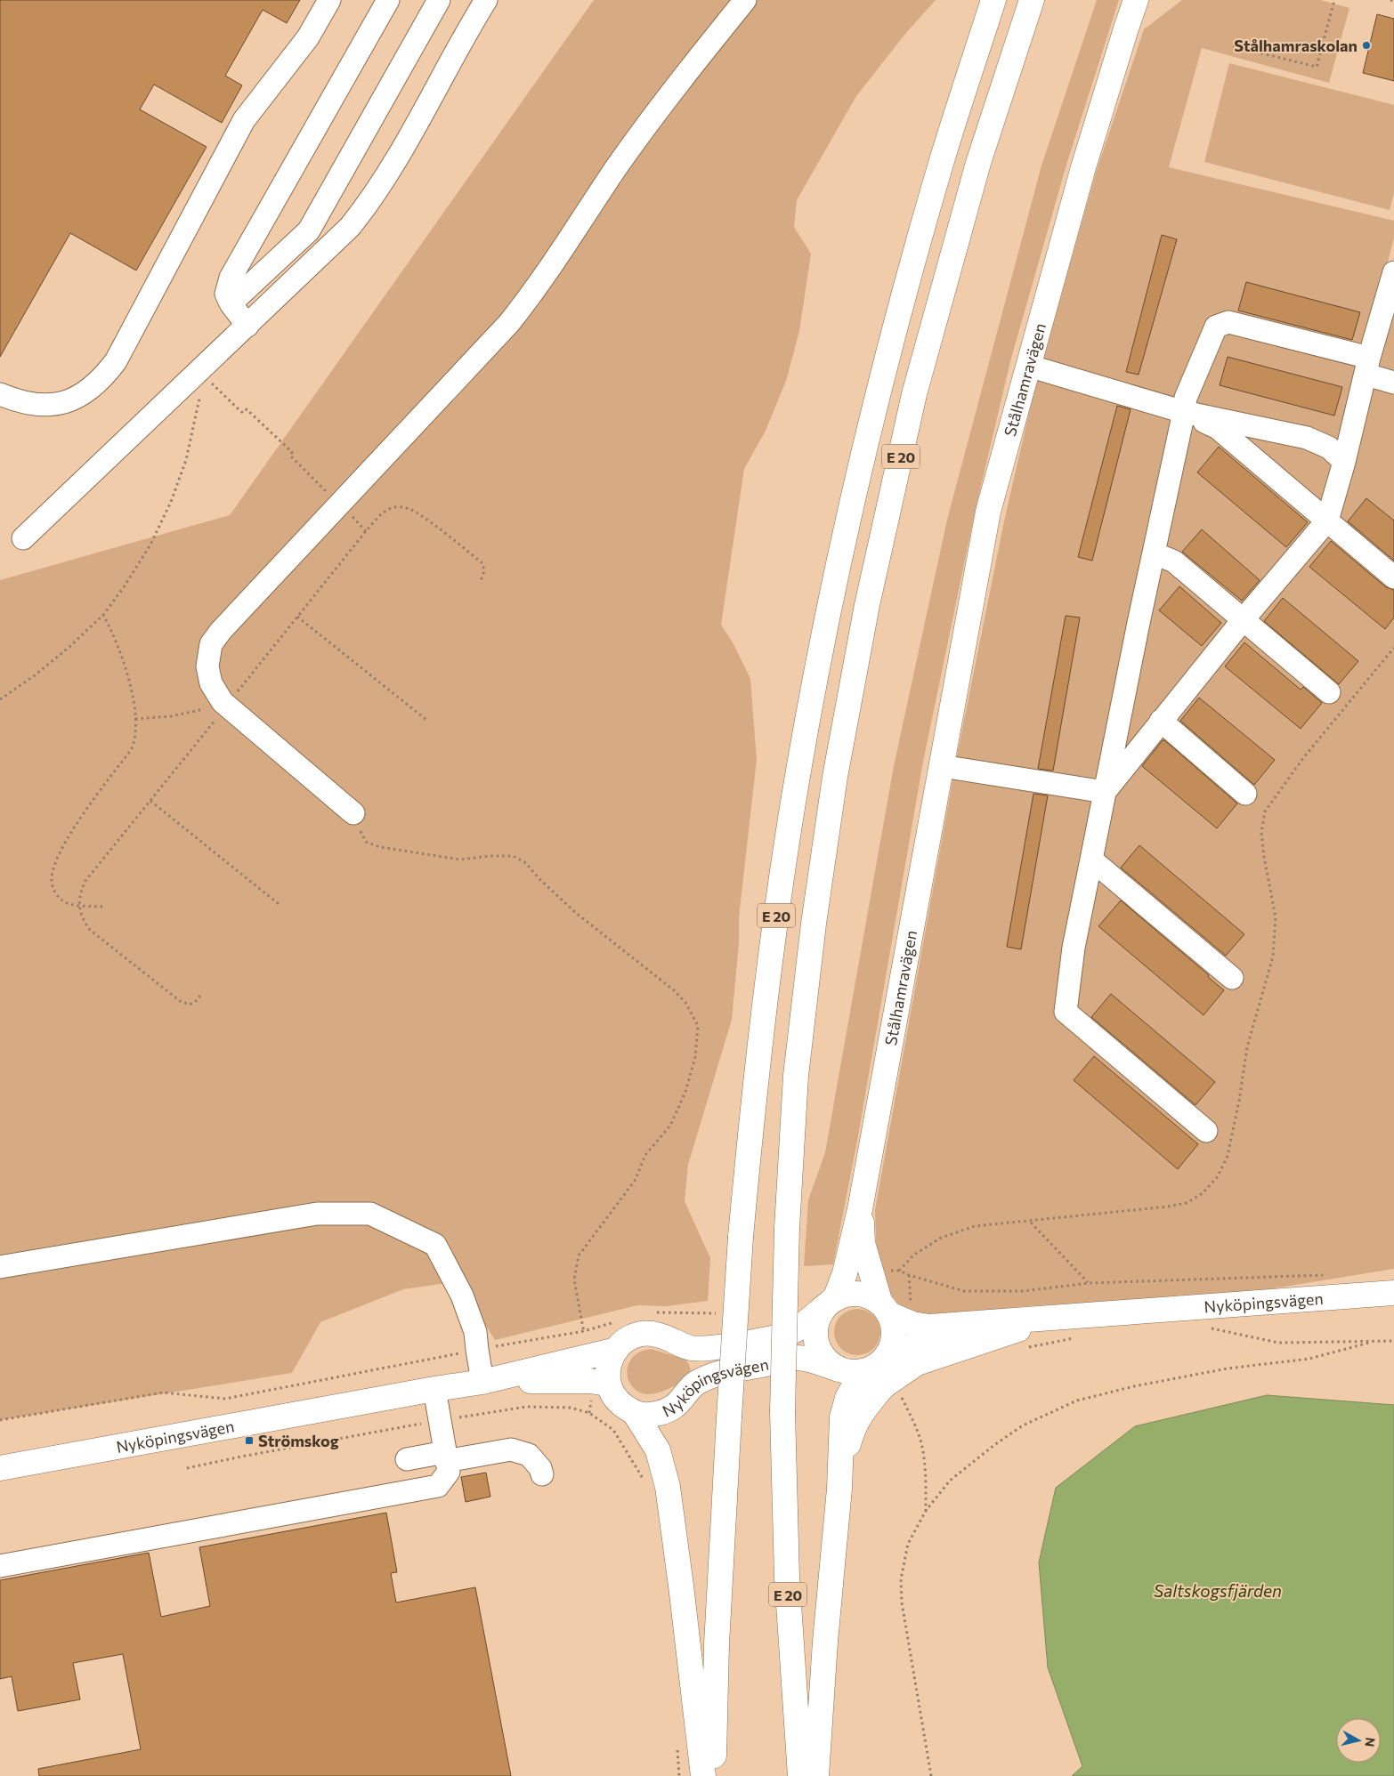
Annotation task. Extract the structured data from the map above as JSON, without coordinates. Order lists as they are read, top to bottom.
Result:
{
  "streets": {
    "main road": ["Stålhamravägen", "E 20", "Nyköpingsvägen"]
  },
  "crossings": [
    ["Stålhamravägen", "Nyköpingsvägen"]
  ],
  "water": ["Saltskogsfjärden"],
  "places": {
    "other": ["Stålhamraskolan"],
    "transit": ["Strömskog"]
  },
  "north": "right"
}
